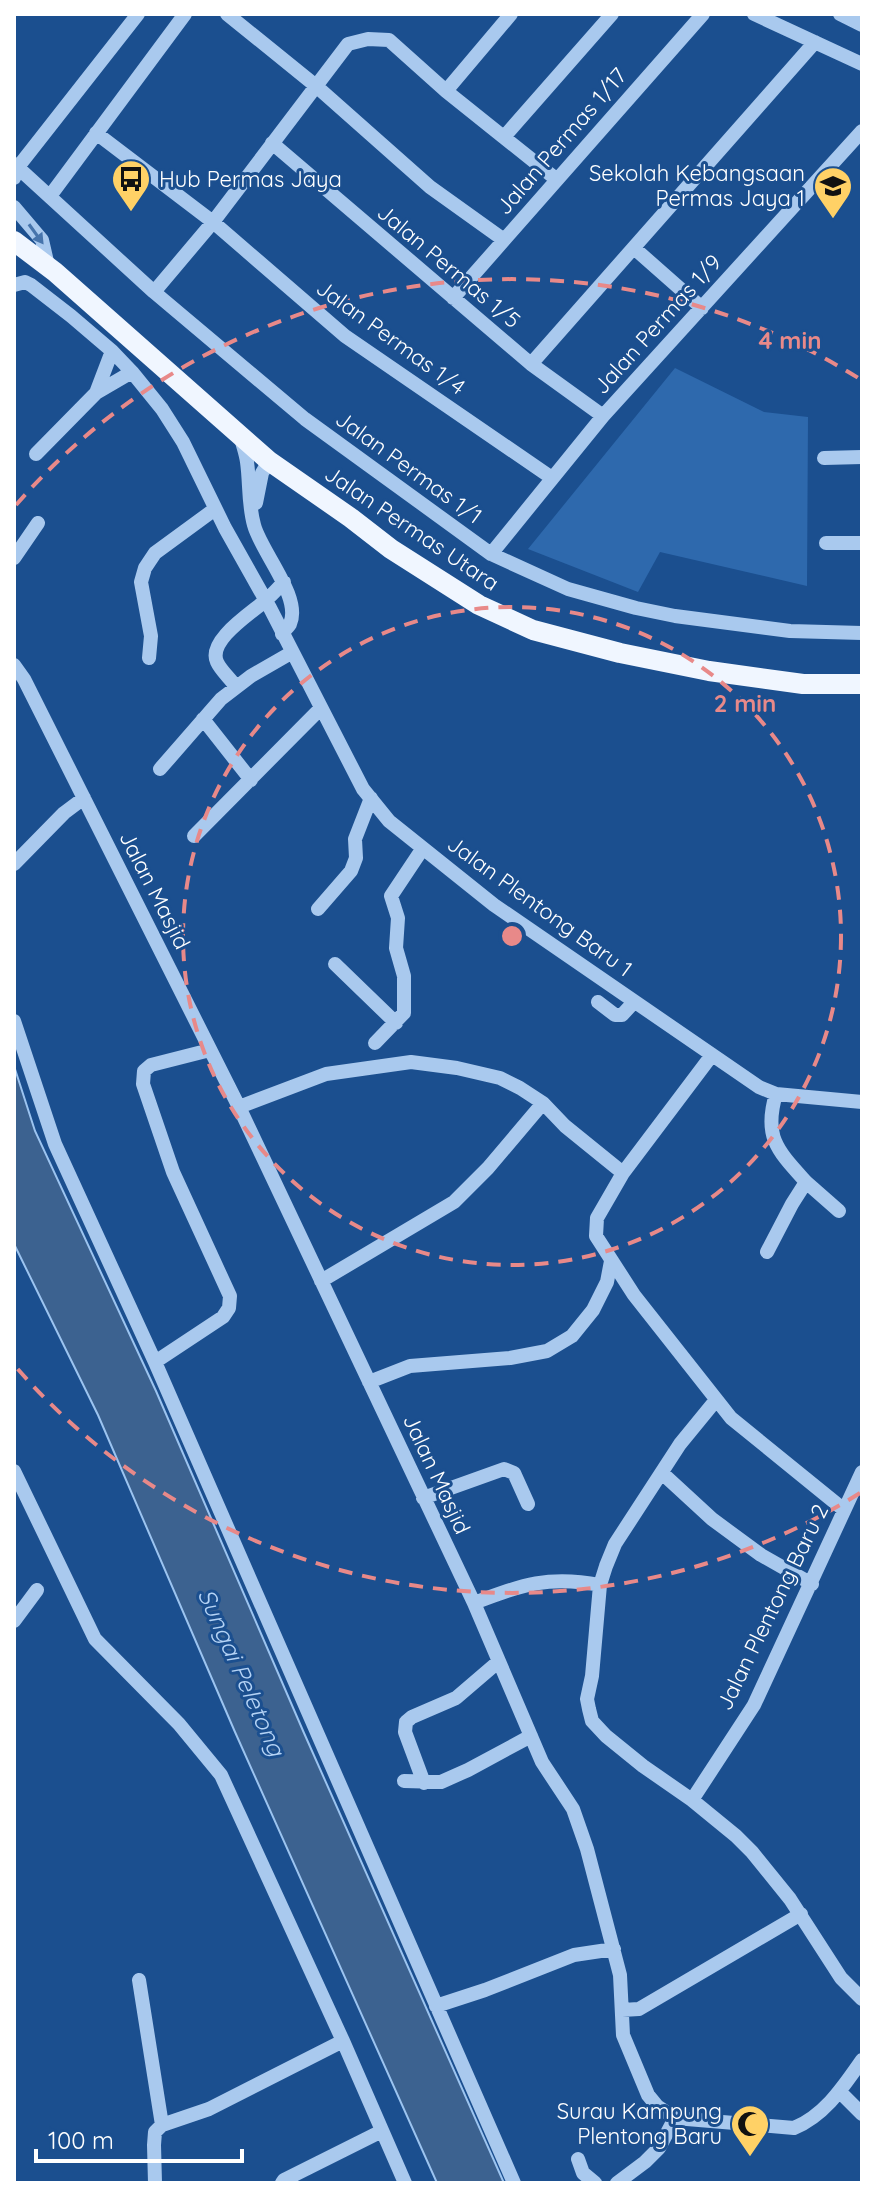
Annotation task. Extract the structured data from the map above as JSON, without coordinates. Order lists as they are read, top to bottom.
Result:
{
  "streets": {
    "main road": ["Jalan Permas Utara"],
    "street": [
      "Jalan Permas 1/17",
      "Jalan Permas 1/5",
      "Jalan Permas 1/9",
      "Jalan Permas 1/4",
      "Jalan Permas 1/1",
      "Jalan Masjid",
      "Jalan Plentong Baru 1",
      "Jalan Plentong Baru 2"
    ]
  },
  "crossings": [
    ["Jalan Permas 1/17", "Jalan Permas 1/5"],
    ["Jalan Permas 1/5", "Jalan Permas 1/9"],
    ["Jalan Permas 1/9", "Jalan Permas 1/4"],
    ["Jalan Permas 1/9", "Jalan Permas 1/1"]
  ],
  "water": ["Sungai Peletong"],
  "places": {
    "bus stop": ["Hub Permas Jaya"],
    "school or university": ["Sekolah Kebangsaan Permas Jaya 1"],
    "mosque": ["Surau Kampung Plentong Baru"]
  },
  "scale_bar": "100 m",
  "rings": ["4 min", "2 min"]
}
